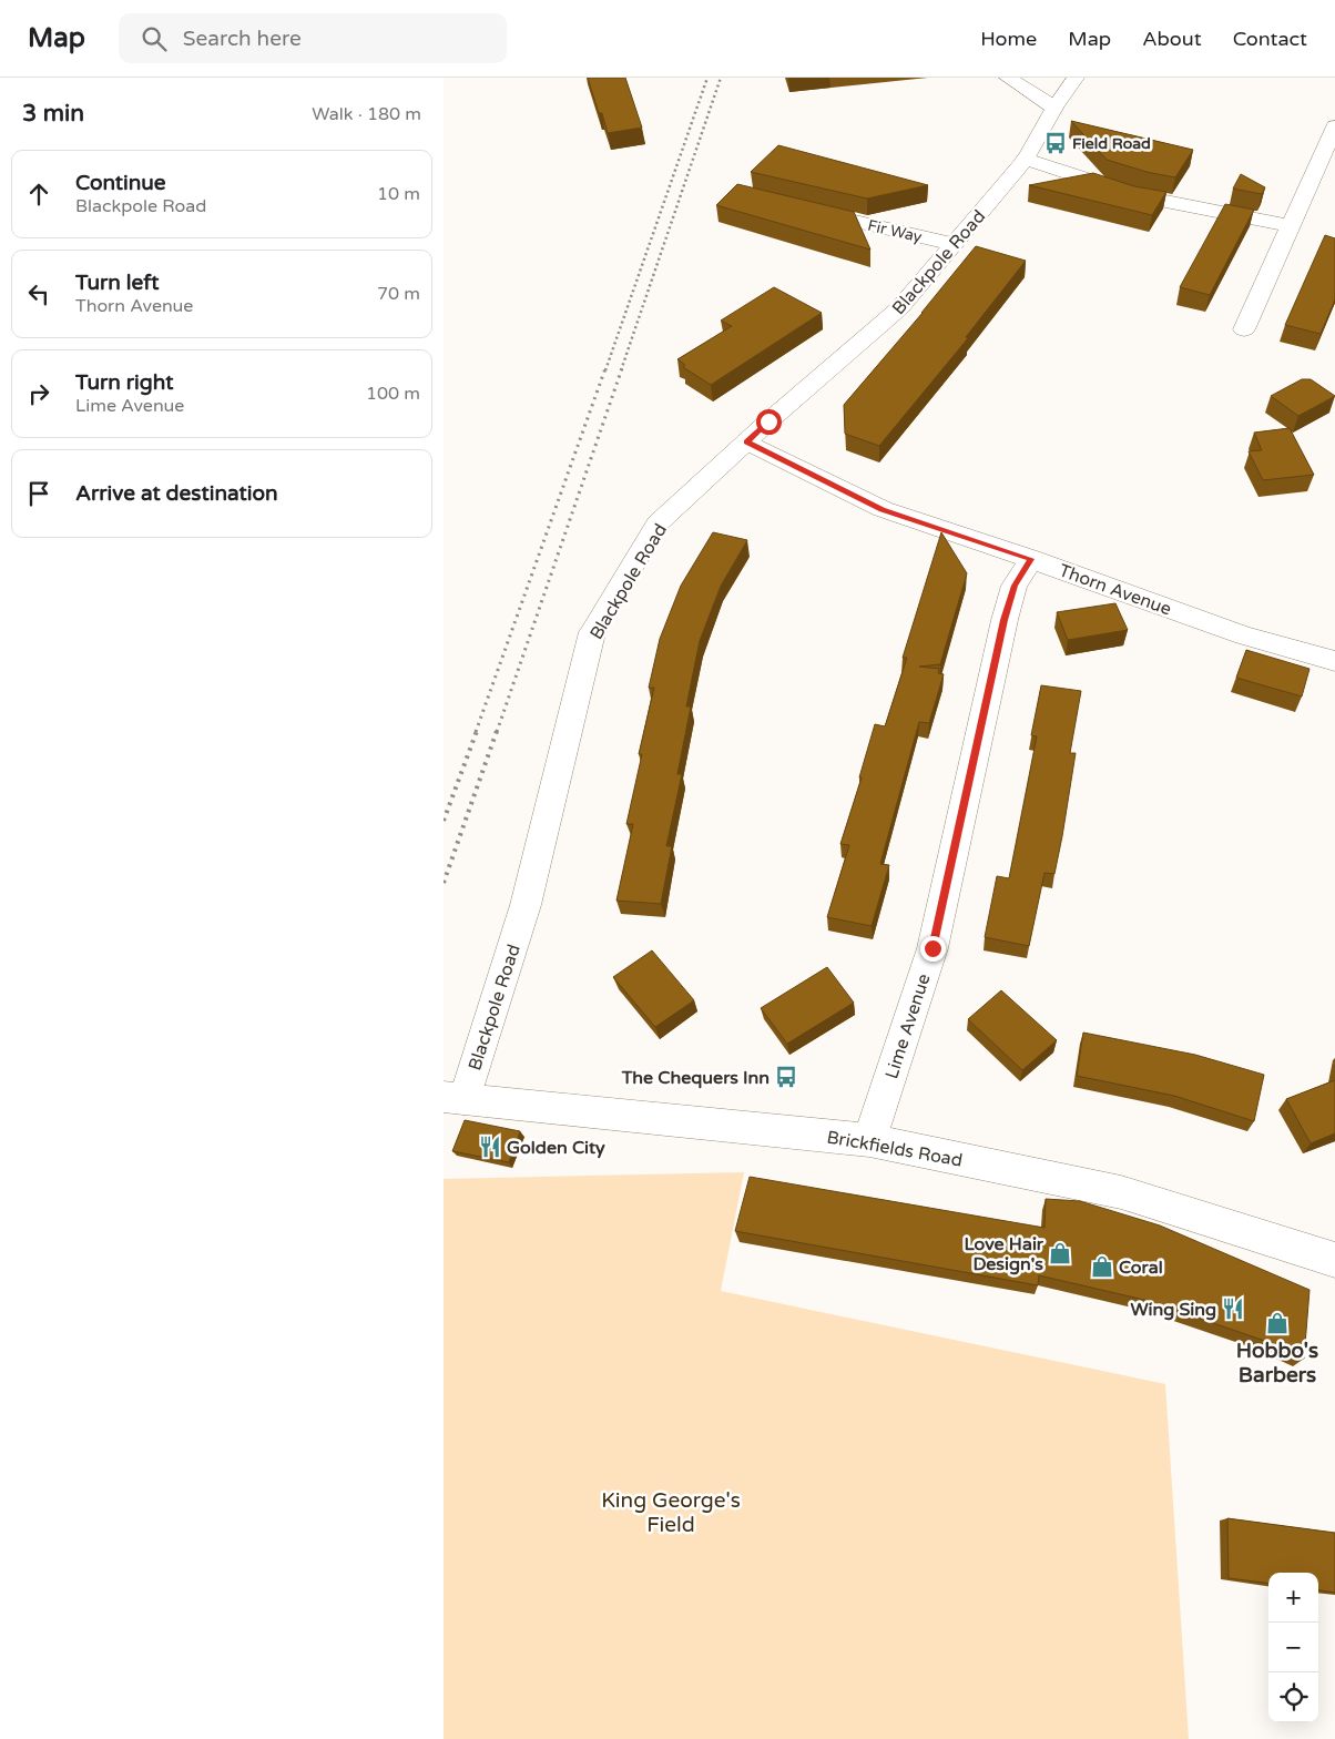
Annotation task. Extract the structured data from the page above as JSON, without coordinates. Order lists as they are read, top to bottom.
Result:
{
  "streets": {
    "street": [
      "Fir Way",
      "Blackpole Road",
      "Thorn Avenue",
      "Lime Avenue",
      "Brickfields Road"
    ]
  },
  "crossings": [
    ["Fir Way", "Blackpole Road"],
    ["Blackpole Road", "Thorn Avenue"],
    ["Blackpole Road", "Brickfields Road"],
    ["Thorn Avenue", "Lime Avenue"],
    ["Lime Avenue", "Brickfields Road"]
  ],
  "parks": ["King George's Field"],
  "places": {
    "bus stop": ["Field Road", "The Chequers Inn"],
    "restaurant": ["Golden City", "Wing Sing"],
    "shop": ["Love Hair Design's", "Coral", "Hobbo's Barbers"]
  },
  "page": {
    "header": "Map",
    "search": "Search here",
    "nav": [
      "Home",
      "Map",
      "About",
      "Contact"
    ],
    "heading": ["3 min", "Walk · 180 m"],
    "list": [
      ["Continue", "Blackpole Road", "10 m"],
      ["Turn left", "Thorn Avenue", "70 m"],
      ["Turn right", "Lime Avenue", "100 m"],
      "Arrive at destination"
    ],
    "map_buttons": ["+", "−"]
  }
}
